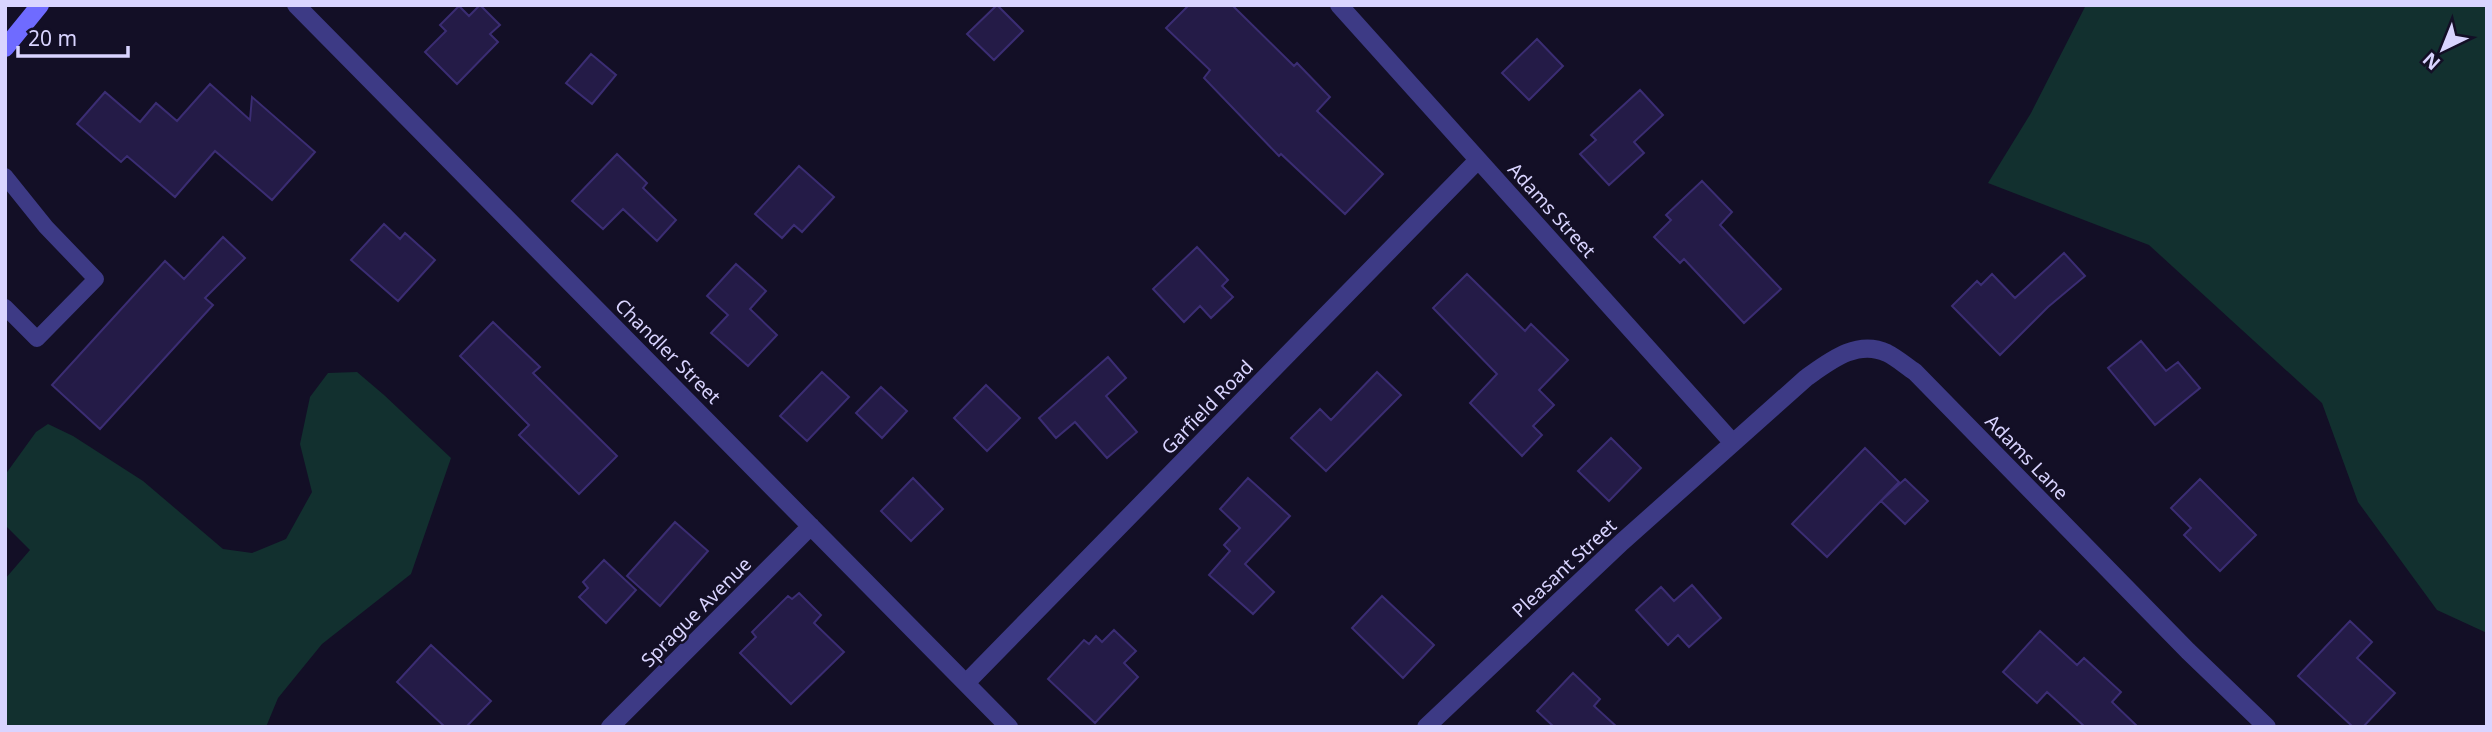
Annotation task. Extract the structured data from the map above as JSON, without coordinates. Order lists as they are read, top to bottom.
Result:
{
  "streets": {
    "street": [
      "Adams Street",
      "Chandler Street",
      "Garfield Road",
      "Adams Lane",
      "Pleasant Street",
      "Sprague Avenue"
    ]
  },
  "crossings": [
    ["Adams Street", "Garfield Road"],
    ["Adams Street", "Adams Lane"],
    ["Adams Street", "Pleasant Street"],
    ["Chandler Street", "Garfield Road"],
    ["Chandler Street", "Sprague Avenue"],
    ["Adams Lane", "Pleasant Street"]
  ],
  "scale_bar": "20 m",
  "north": "bottom left"
}
